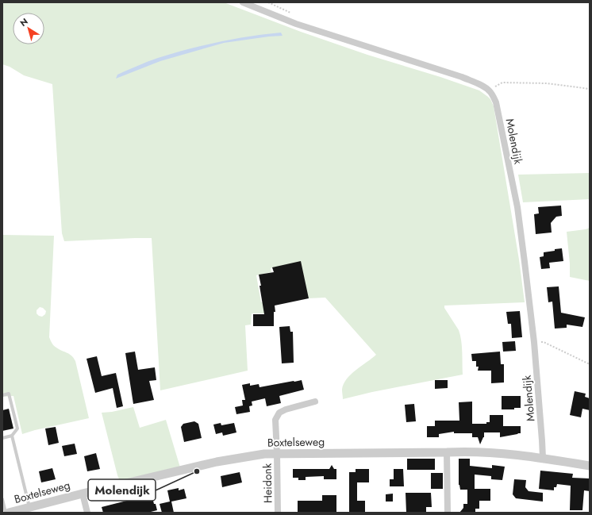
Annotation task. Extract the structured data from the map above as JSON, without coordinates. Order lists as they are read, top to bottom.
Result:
{
  "streets": {
    "street": ["Molendijk", "Boxtelseweg", "Heidonk"]
  },
  "crossings": [
    ["Molendijk", "Boxtelseweg"],
    ["Boxtelseweg", "Heidonk"]
  ],
  "places": ["Molendijk"],
  "north": "top left"
}
